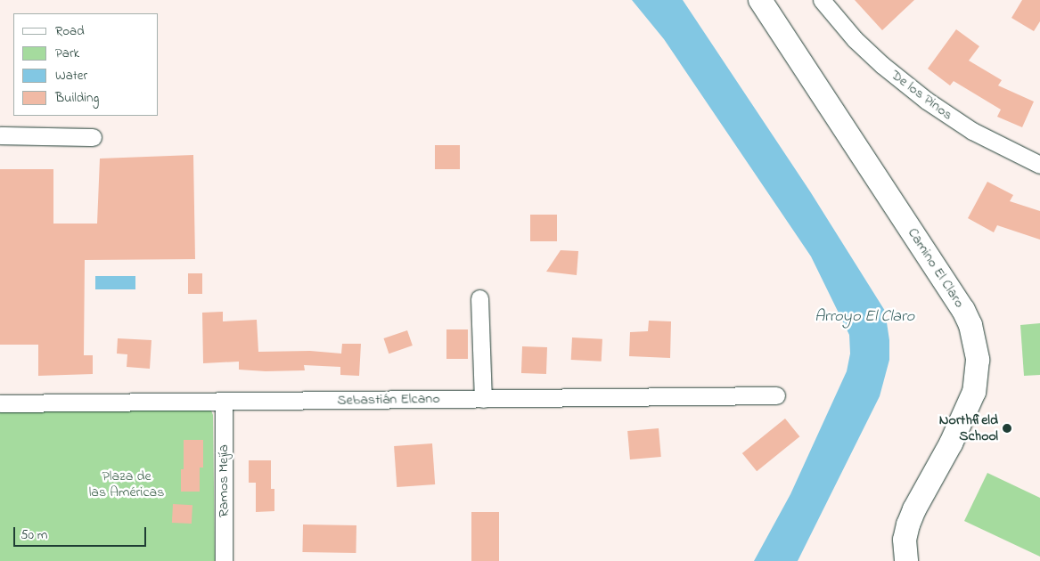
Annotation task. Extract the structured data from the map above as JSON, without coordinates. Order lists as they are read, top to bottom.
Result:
{
  "streets": {
    "street": [
      "De los Pinos",
      "Camino El Claro",
      "Sebastián Elcano",
      "Ramos Mejía"
    ]
  },
  "crossings": [
    ["Sebastián Elcano", "Ramos Mejía"]
  ],
  "water": ["Arroyo El Claro"],
  "parks": ["Plaza de las Américas"],
  "places": ["Northfield School"],
  "legend": [
    "Road",
    "Park",
    "Water",
    "Building"
  ],
  "scale_bar": "50 m"
}
